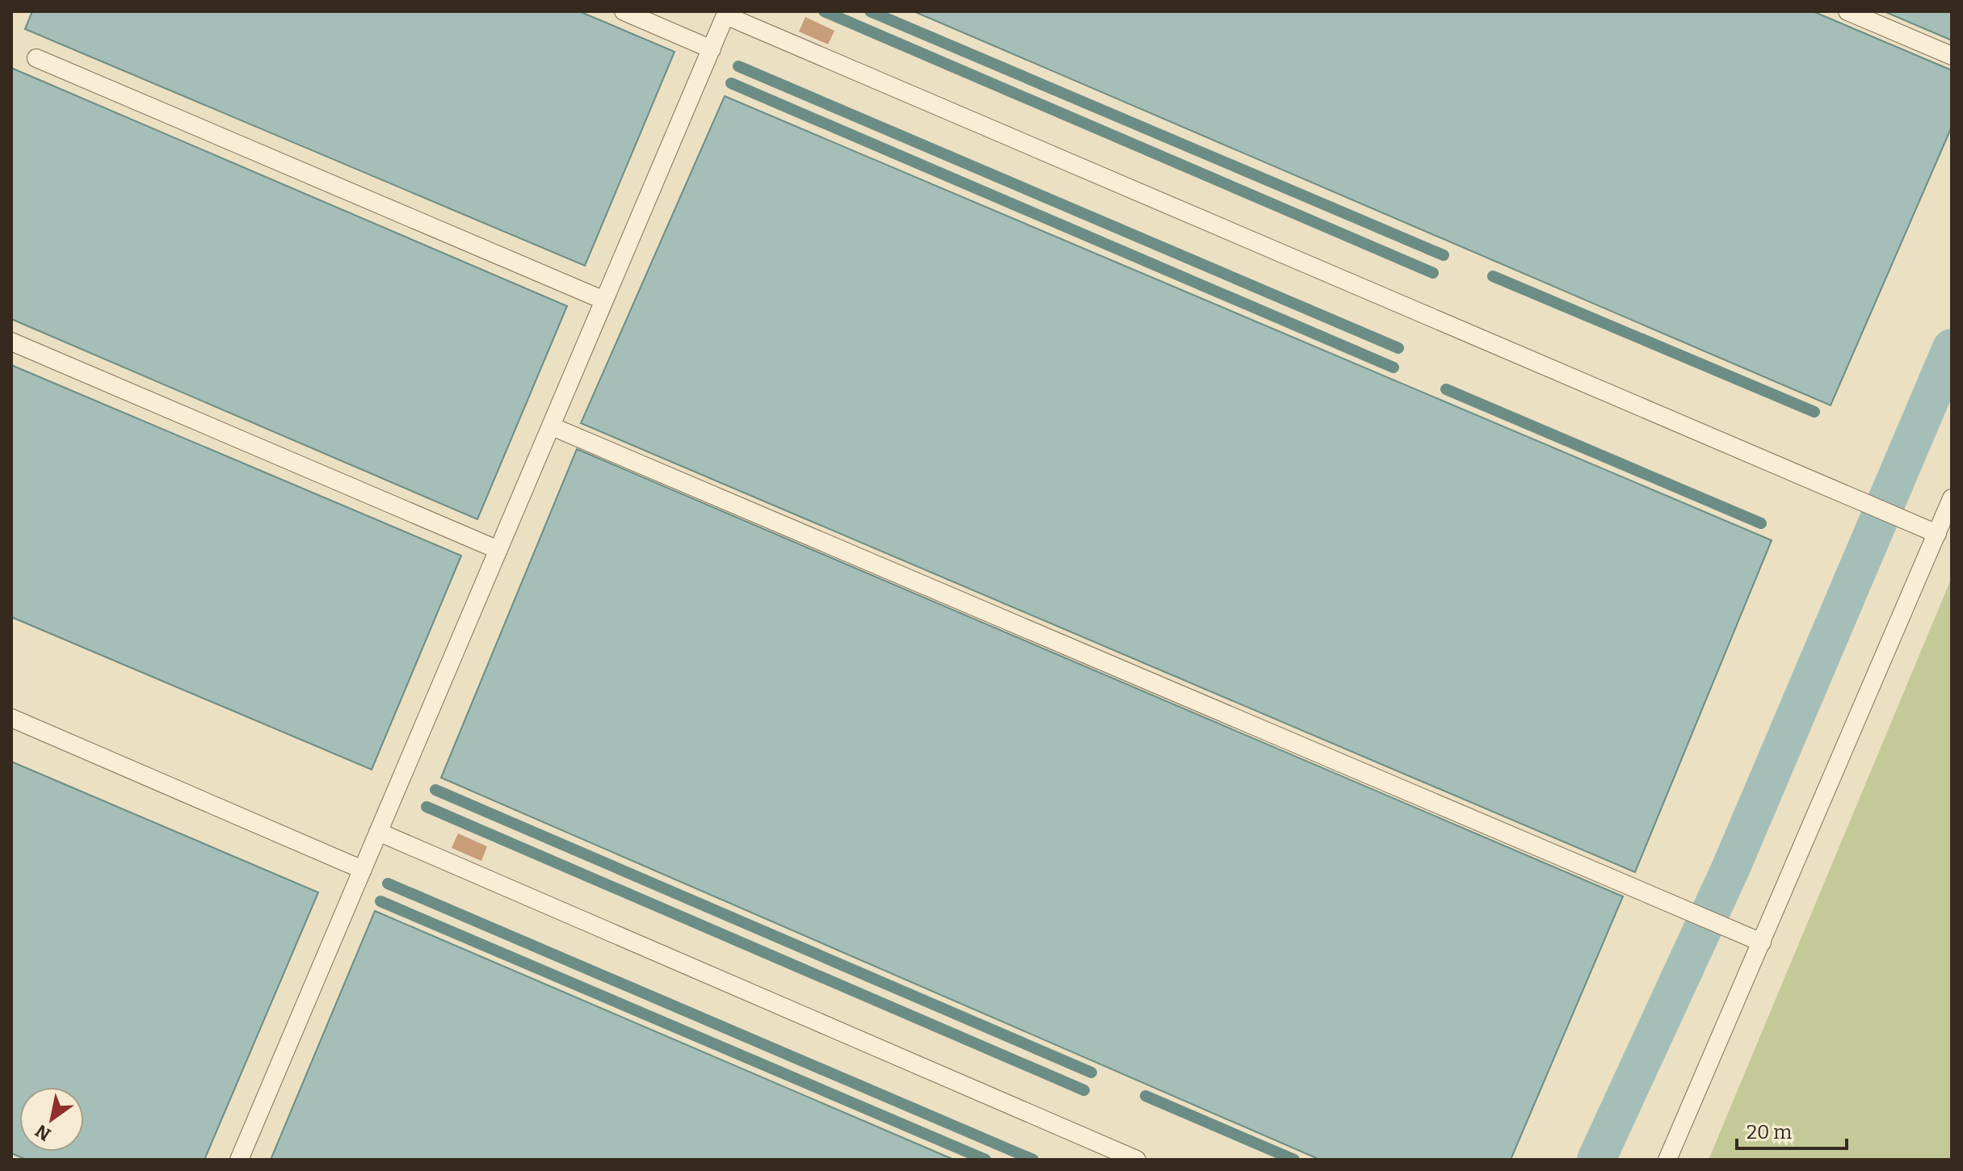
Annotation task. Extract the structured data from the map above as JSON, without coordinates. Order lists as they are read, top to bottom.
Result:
{
  "scale_bar": "20 m",
  "north": "bottom left"
}
